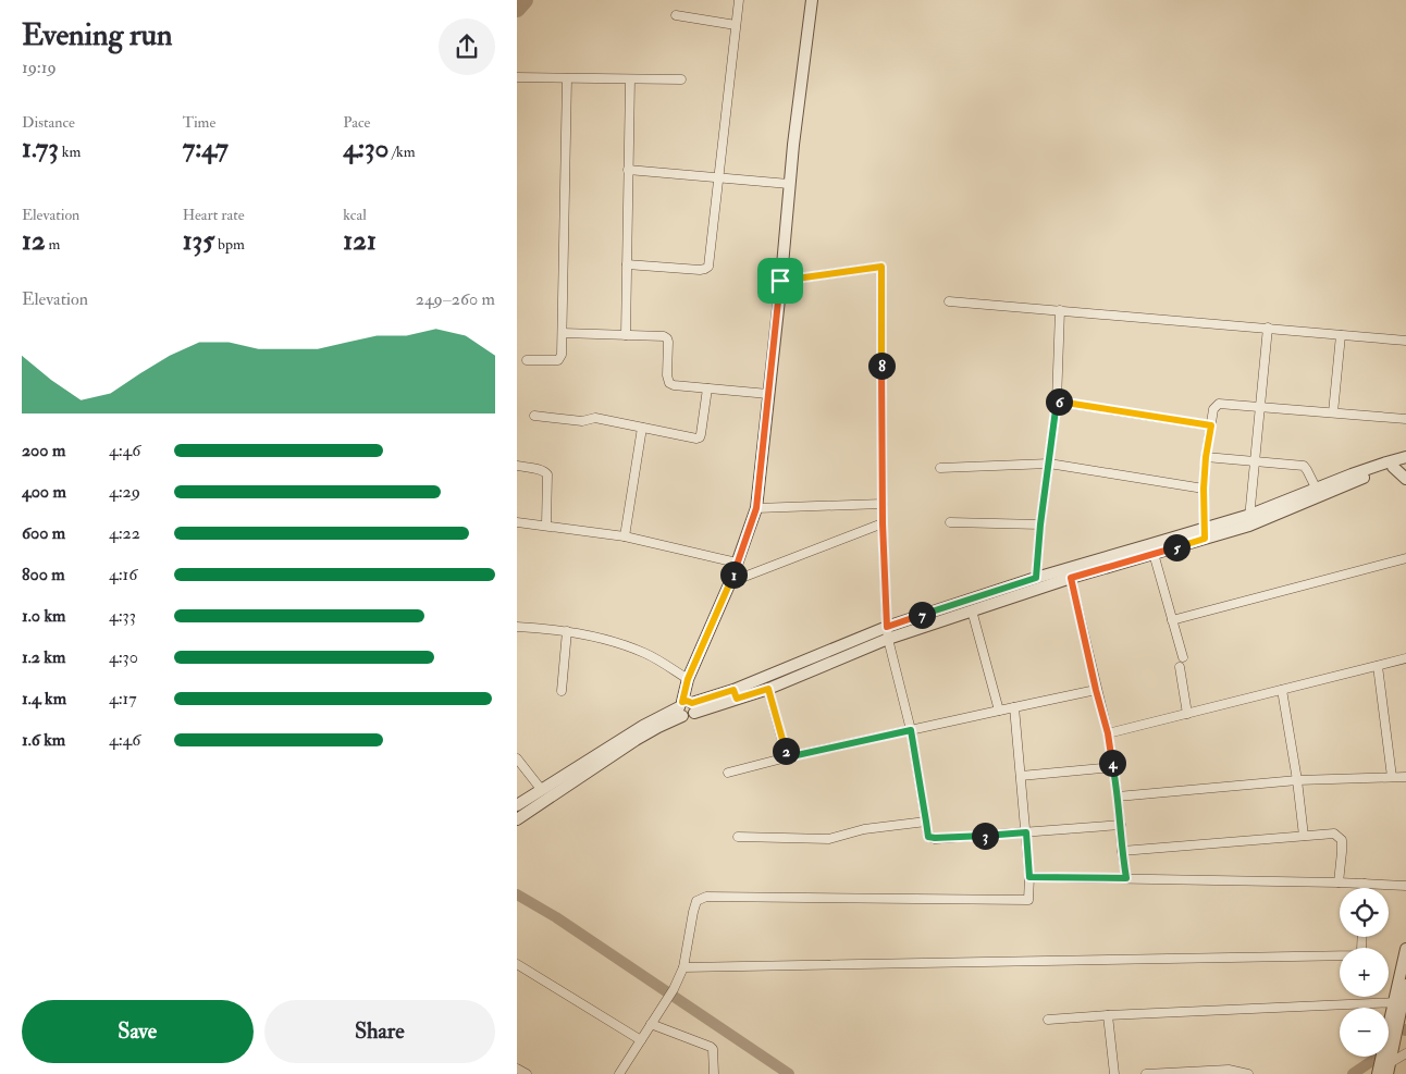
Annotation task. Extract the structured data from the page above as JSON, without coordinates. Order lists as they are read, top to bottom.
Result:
{
  "page": {
    "heading": ["Evening run", "19:19"],
    "stats": [
      ["Distance", "1.73 km"],
      ["Time", "7:47"],
      ["Pace", "4:30 /km"],
      ["Elevation", "12 m"],
      ["Heart rate", "135 bpm"],
      ["kcal", "121"]
    ],
    "chart": ["Elevation", "249–260 m"],
    "pins": [
      "8",
      "6",
      "5",
      "1",
      "7",
      "2",
      "4",
      "3"
    ],
    "list": [
      {
        "name": "200 m",
        "note": "4:46"
      },
      {
        "name": "400 m",
        "note": "4:29"
      },
      {
        "name": "600 m",
        "note": "4:22"
      },
      {
        "name": "800 m",
        "note": "4:16"
      },
      {
        "name": "1.0 km",
        "note": "4:33"
      },
      {
        "name": "1.2 km",
        "note": "4:30"
      },
      {
        "name": "1.4 km",
        "note": "4:17"
      },
      {
        "name": "1.6 km",
        "note": "4:46"
      }
    ],
    "map_buttons": ["+", "−"],
    "buttons": ["Save", "Share"]
  }
}
